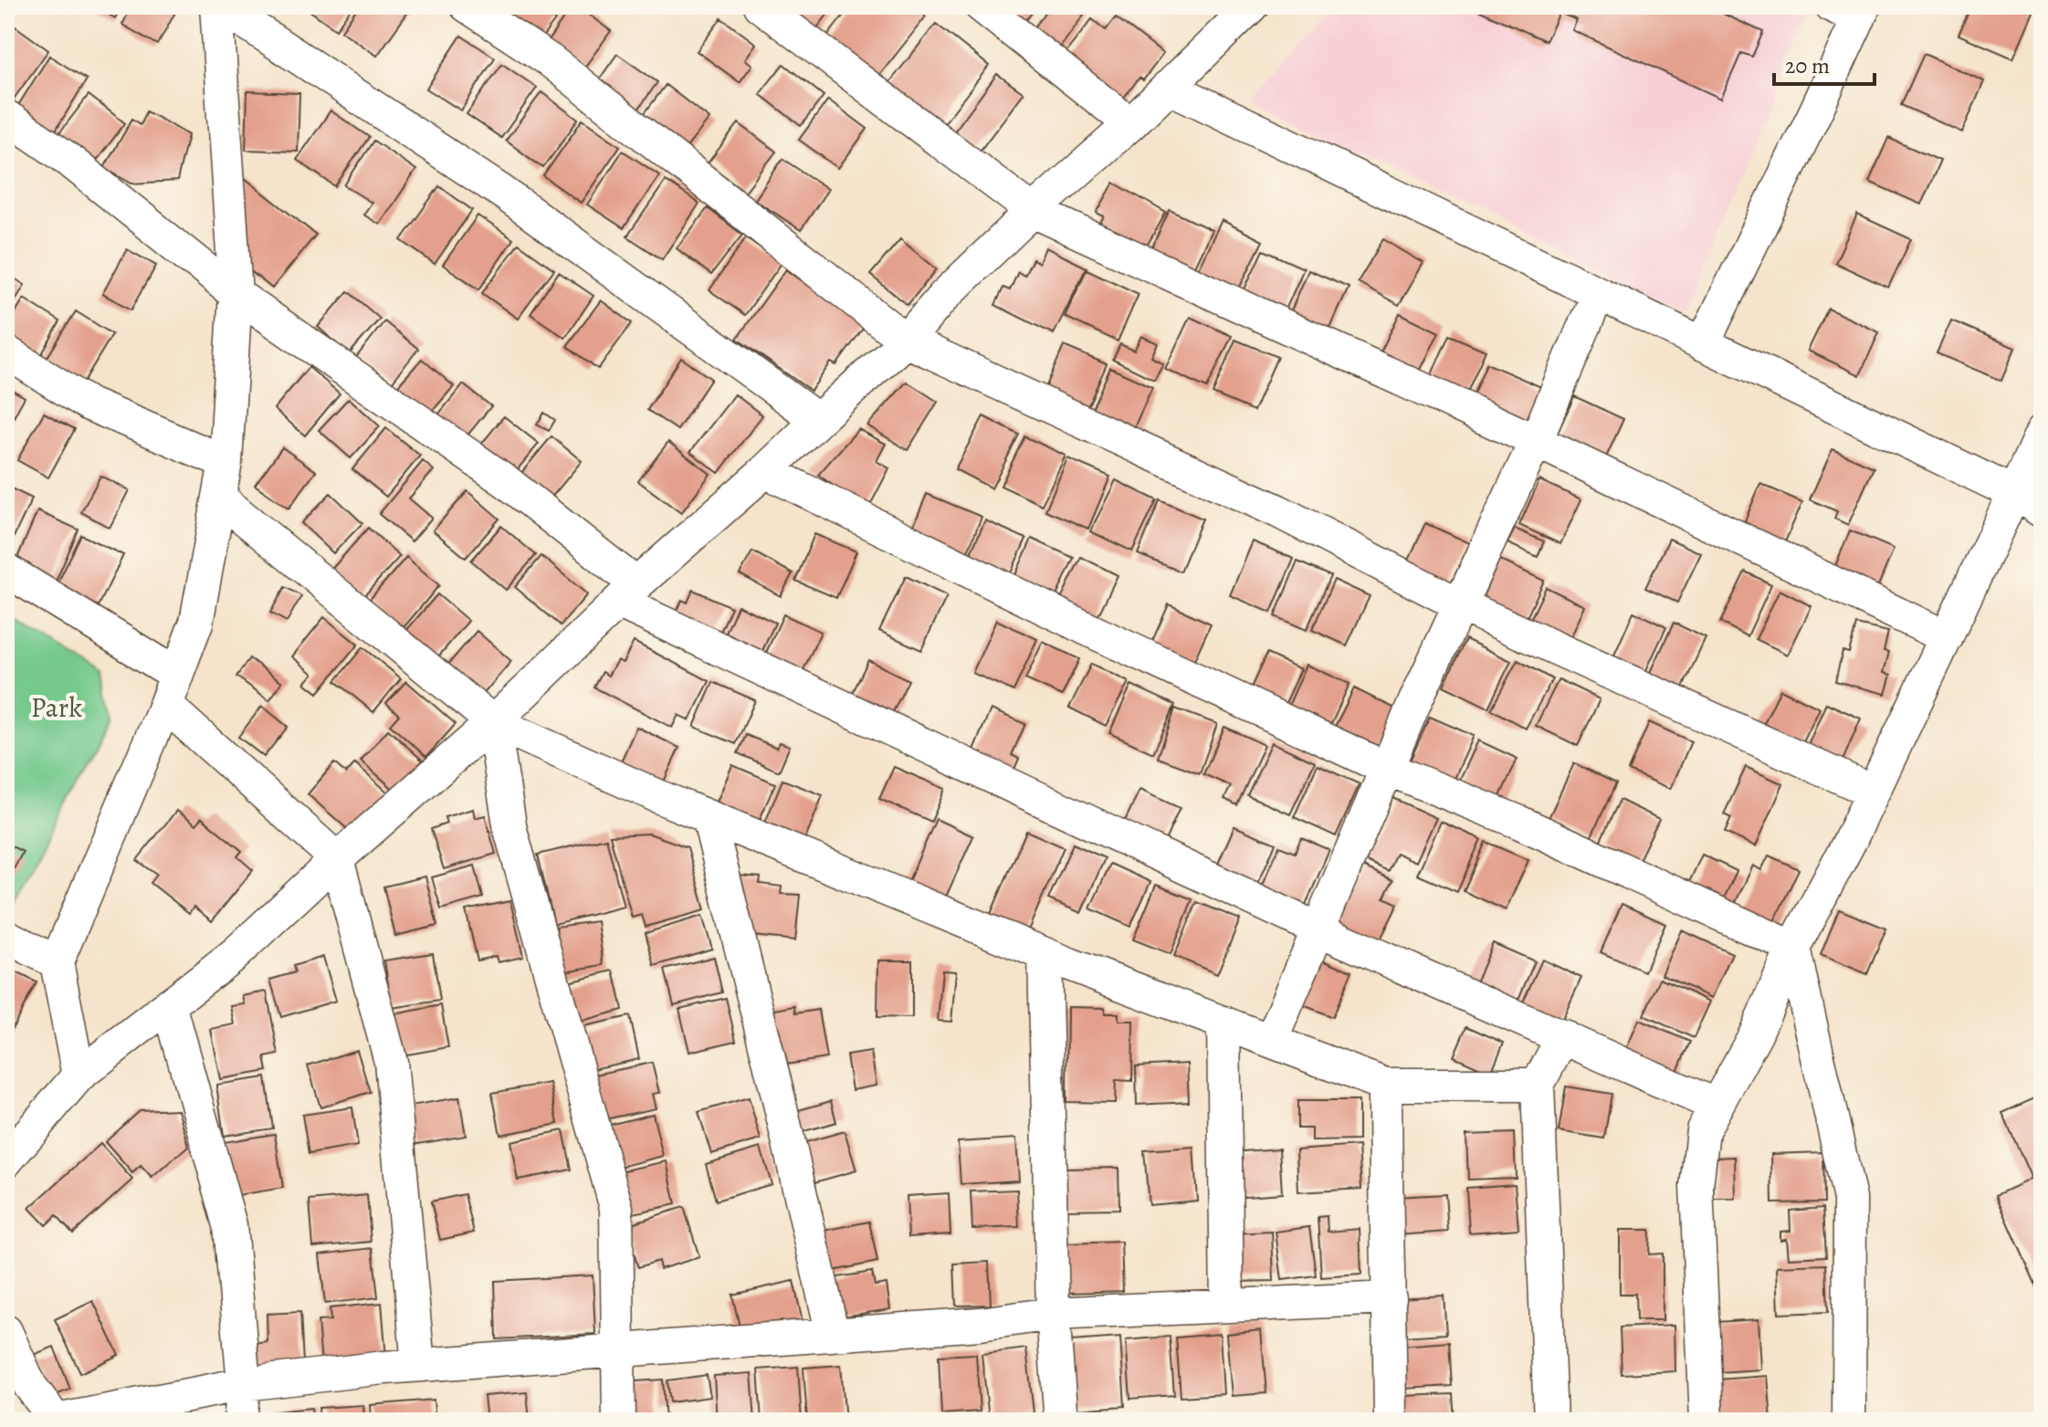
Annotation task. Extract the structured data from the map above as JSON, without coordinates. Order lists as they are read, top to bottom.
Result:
{
  "parks": ["Park"],
  "scale_bar": "20 m"
}
